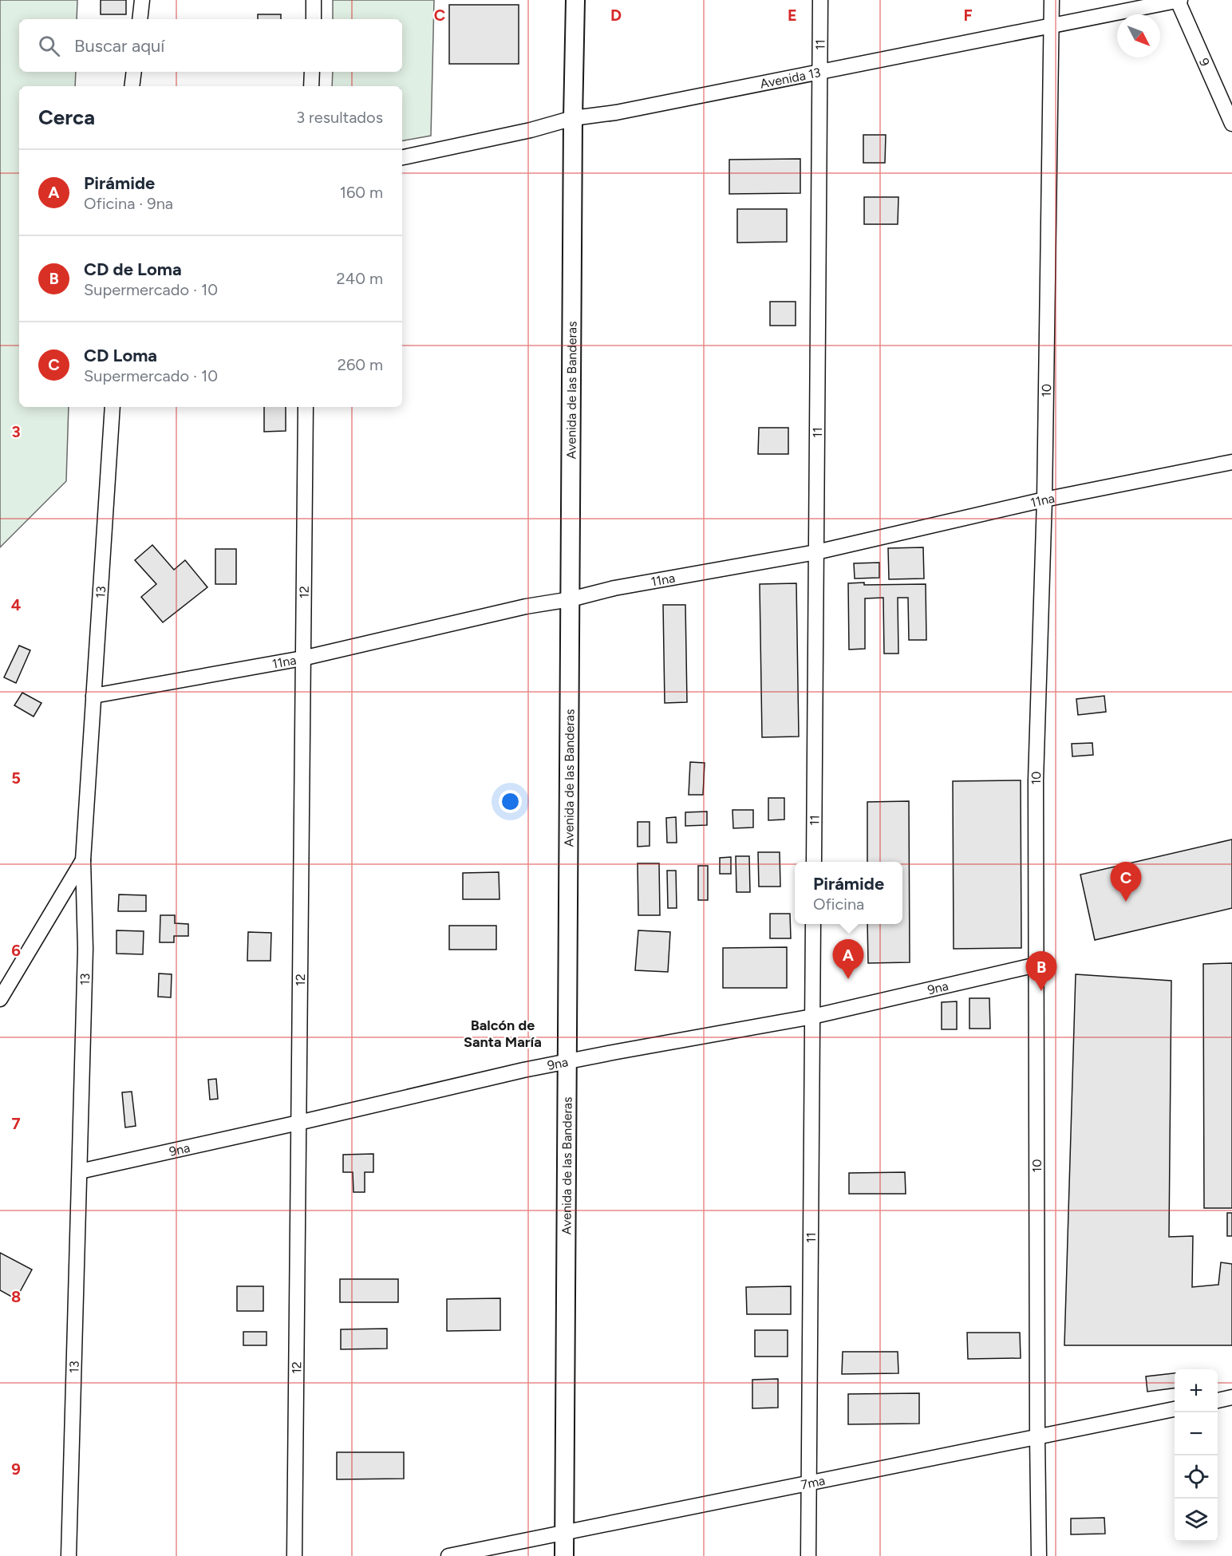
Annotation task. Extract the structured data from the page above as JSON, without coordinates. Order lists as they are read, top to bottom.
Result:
{
  "streets": {
    "street": [
      "11",
      "9",
      "Avenida 13",
      "Avenida de las Banderas",
      "10",
      "11na",
      "13",
      "12",
      "9na",
      "7ma"
    ]
  },
  "crossings": [
    ["11", "Avenida 13"],
    ["11", "11na"],
    ["11", "9na"],
    ["11", "7ma"],
    ["9", "Avenida 13"],
    ["Avenida 13", "Avenida de las Banderas"],
    ["Avenida 13", "10"],
    ["Avenida de las Banderas", "11na"],
    ["Avenida de las Banderas", "9na"],
    ["Avenida de las Banderas", "7ma"],
    ["10", "11na"],
    ["10", "9na"],
    ["10", "7ma"],
    ["11na", "13"],
    ["11na", "12"],
    ["13", "9na"],
    ["12", "9na"]
  ],
  "districts": ["Balcón de Santa María"],
  "north": "bottom right",
  "page": {
    "search": "Buscar aquí",
    "heading": ["Cerca", "3 resultados"],
    "list": [
      {
        "mark": "A",
        "name": "Pirámide",
        "note": "Oficina · 9na",
        "value": "160 m"
      },
      {
        "mark": "B",
        "name": "CD de Loma",
        "note": "Supermercado · 10",
        "value": "240 m"
      },
      {
        "mark": "C",
        "name": "CD Loma",
        "note": "Supermercado · 10",
        "value": "260 m"
      }
    ],
    "popup": ["Pirámide", "Oficina"],
    "pins": ["C", "A", "B"],
    "map_buttons": ["+", "−"]
  },
  "grid": {
    "columns": [
      "C",
      "D",
      "E",
      "F"
    ],
    "rows": [
      "3",
      "4",
      "5",
      "6",
      "7",
      "8",
      "9"
    ]
  }
}
